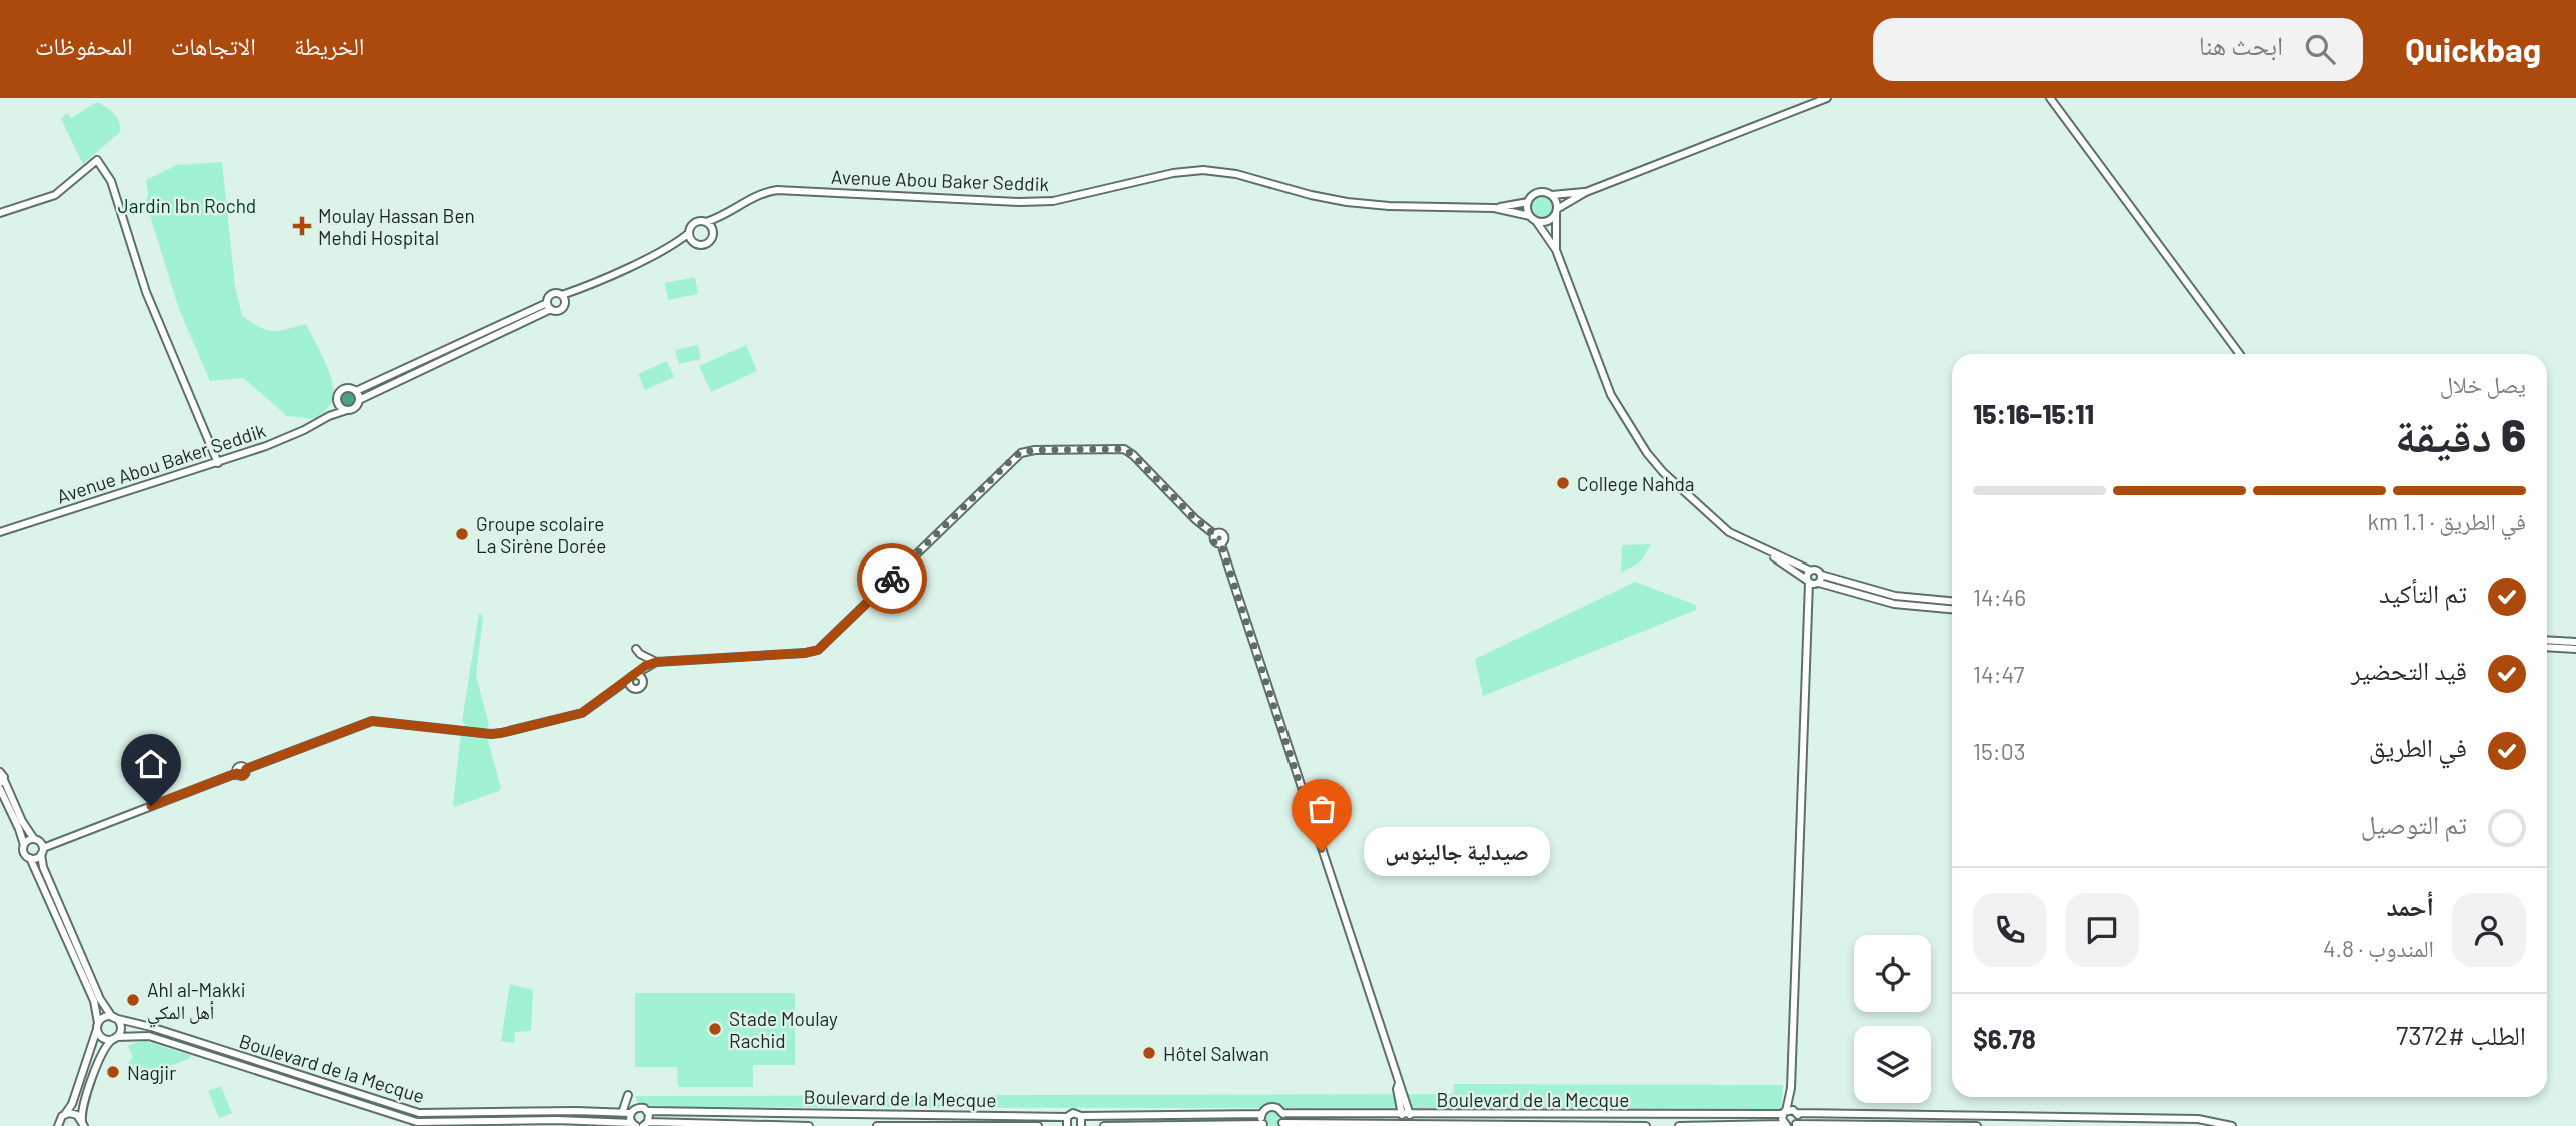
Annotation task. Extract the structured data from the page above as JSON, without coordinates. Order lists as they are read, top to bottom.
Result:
{
  "streets": {
    "main road": ["Avenue Abou Baker Seddik", "Boulevard de la Mecque"]
  },
  "parks": ["Jardin Ibn Rochd"],
  "places": {
    "health": ["Moulay Hassan Ben Mehdi Hospital"],
    "other": [
      "College Nahda",
      "Groupe scolaire La Sirène Dorée",
      "صيدلية جالينوس",
      "Ahl al-Makki أهل المكي",
      "Stade Moulay Rachid",
      "Hôtel Salwan",
      "Nagjir"
    ]
  },
  "page": {
    "header": "Quickbag",
    "search": "ابحث هنا",
    "nav": ["الخريطة", "الاتجاهات", "المحفوظات"],
    "heading": ["6 دقيقة", "يصل خلال", "15:11–15:16"],
    "panel": [
      "أحمد",
      "المندوب · 4.8",
      "الطلب #7372",
      "$6.78"
    ],
    "bar": "في الطريق · 1.1 km",
    "list": [
      ["تم التأكيد", "14:46"],
      ["قيد التحضير", "14:47"],
      ["في الطريق", "15:03"],
      "تم التوصيل"
    ],
    "bubble": "صيدلية جالينوس"
  }
}
